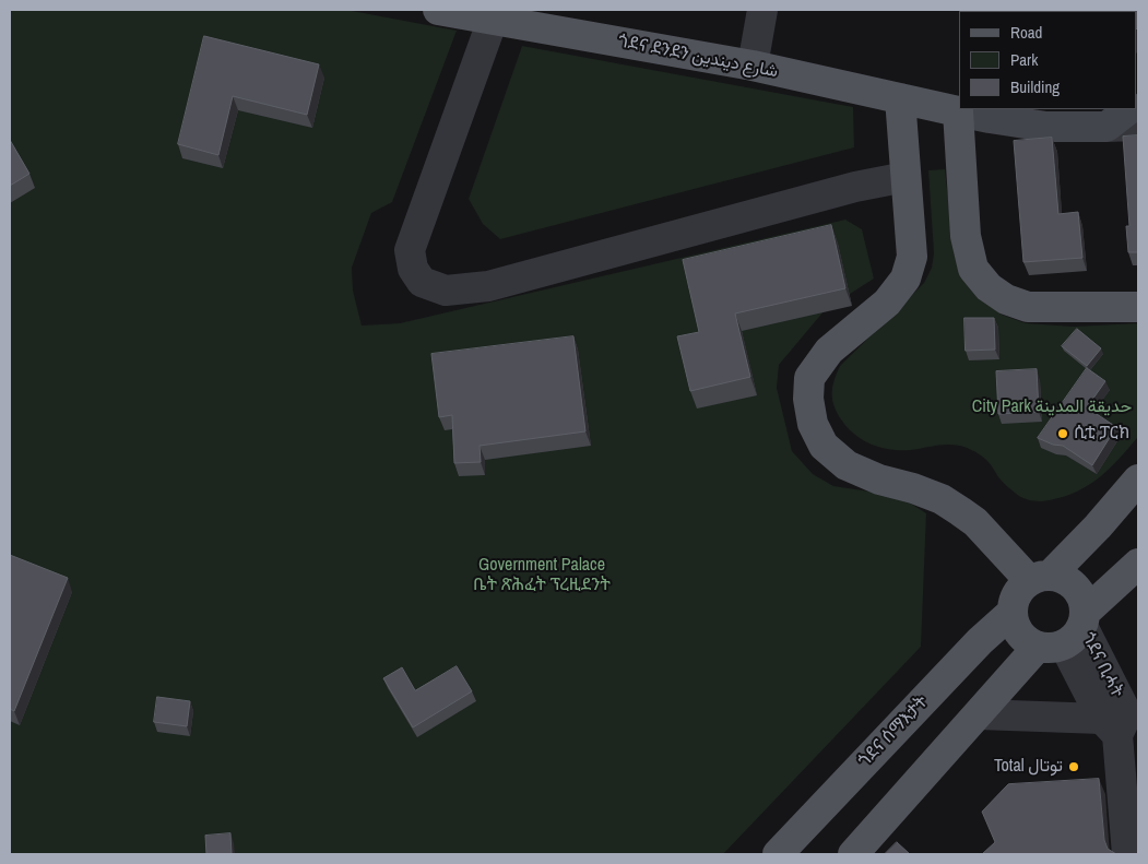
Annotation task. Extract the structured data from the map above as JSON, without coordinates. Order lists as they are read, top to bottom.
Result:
{
  "streets": {
    "main road": ["ጎደና ደንደን شارع ديندين", "ጎደና ሰማእታት"],
    "street": ["ጎደና ቢሓት"]
  },
  "crossings": [
    ["ጎደና ቢሓት", "ጎደና ሰማእታት"]
  ],
  "parks": ["City Park حديقة المدينة", "Government Palace ቤት ጽሕፈት ፕረዚደንት"],
  "places": ["ሲቲ ፓርክ", "Total توتال"],
  "legend": ["Road", "Park", "Building"]
}
